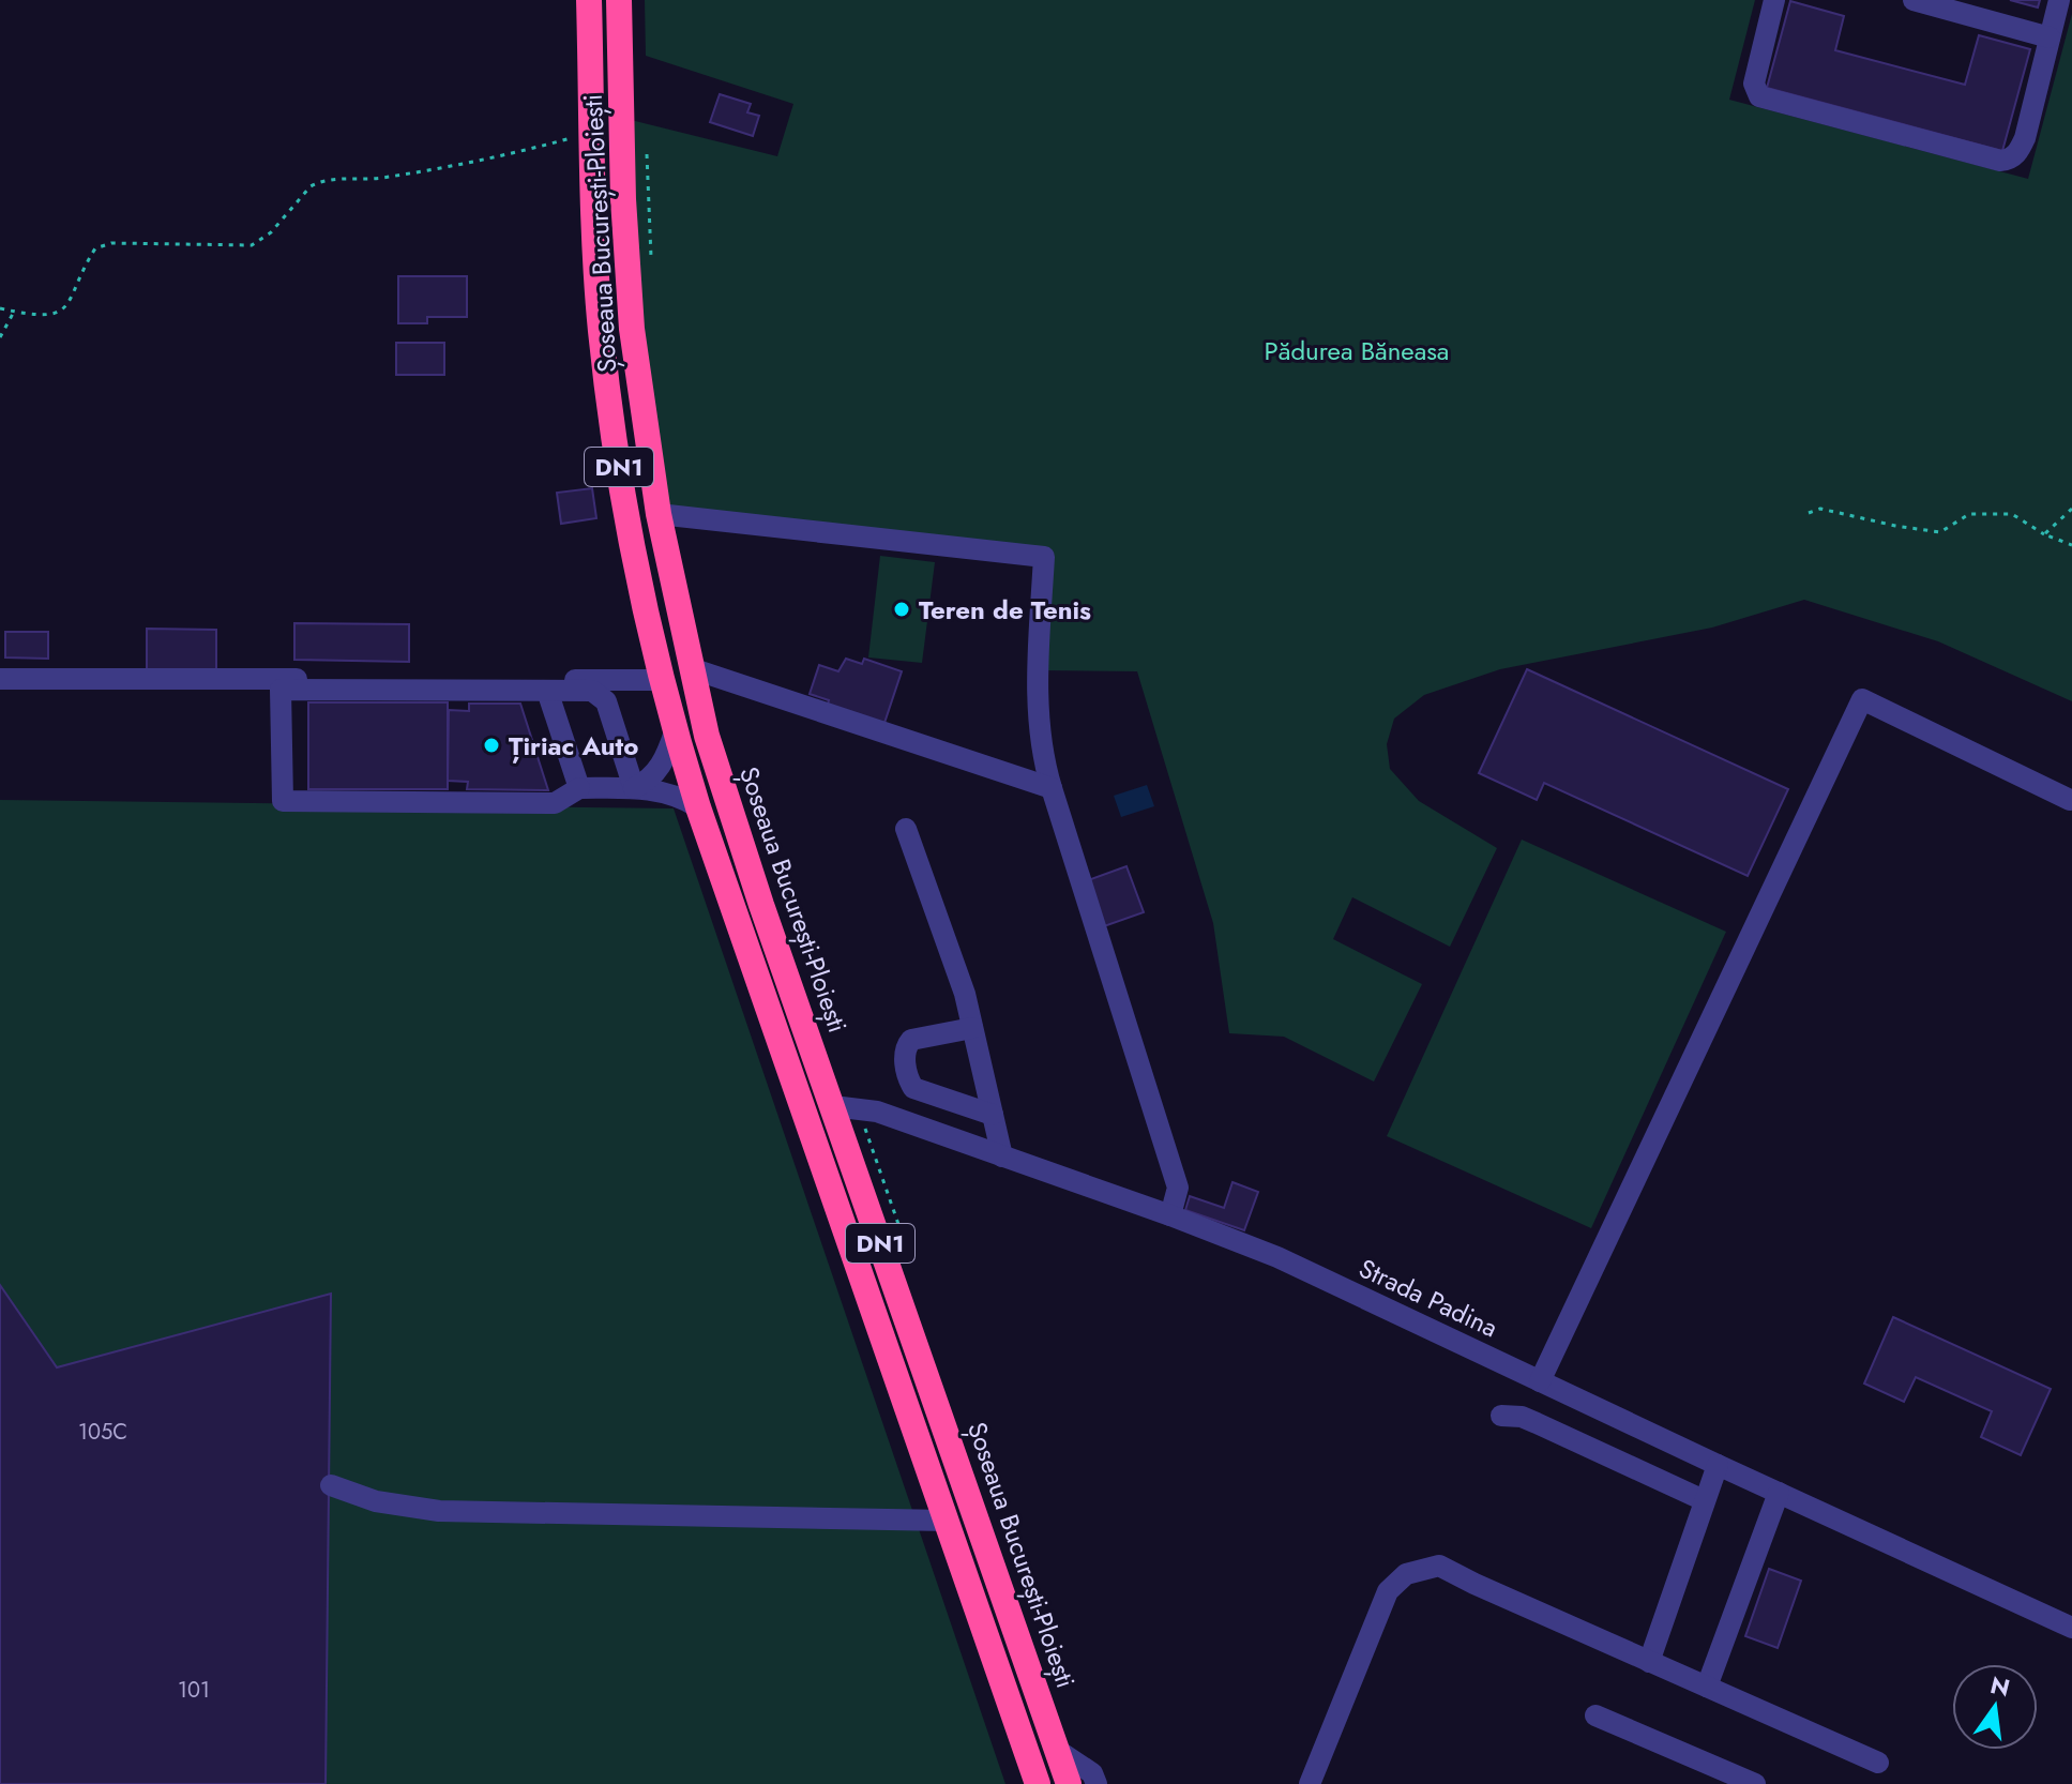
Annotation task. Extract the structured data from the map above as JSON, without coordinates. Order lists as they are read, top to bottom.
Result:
{
  "streets": {
    "highway": ["Șoseaua București-Ploiești", "DN1"],
    "street": ["Strada Padina"]
  },
  "crossings": [
    ["Șoseaua București-Ploiești", "Strada Padina"]
  ],
  "parks": ["Pădurea Băneasa"],
  "places": ["Teren de Tenis", "Țiriac Auto"],
  "house_numbers": ["105C", "101"],
  "north": "top"
}
